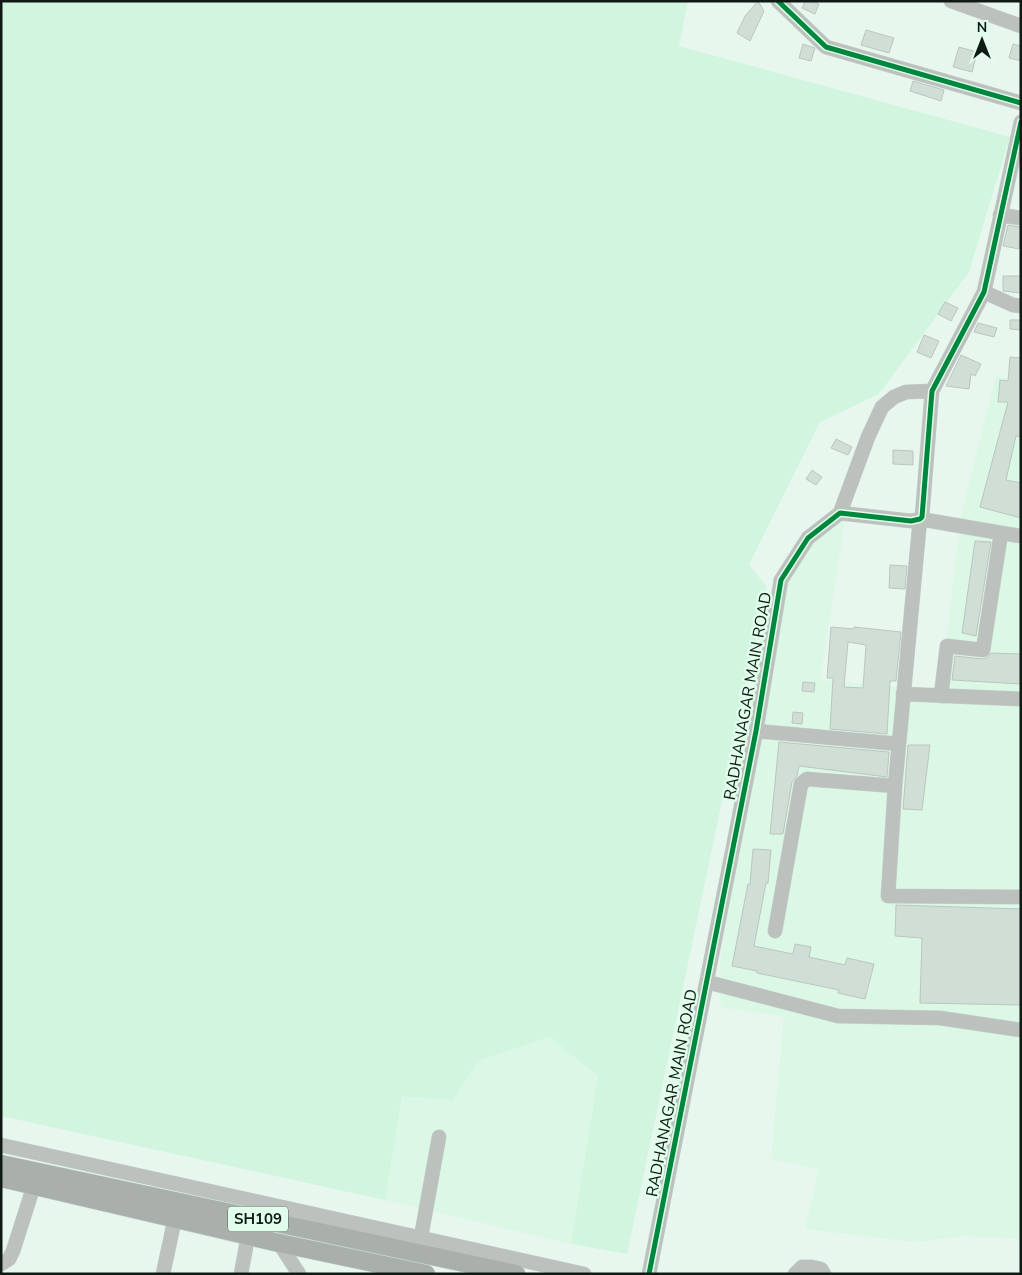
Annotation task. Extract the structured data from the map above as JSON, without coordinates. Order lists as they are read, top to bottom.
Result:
{
  "streets": {
    "main road": ["SH109"],
    "street": ["RADHANAGAR MAIN ROAD"]
  },
  "north": "top"
}
